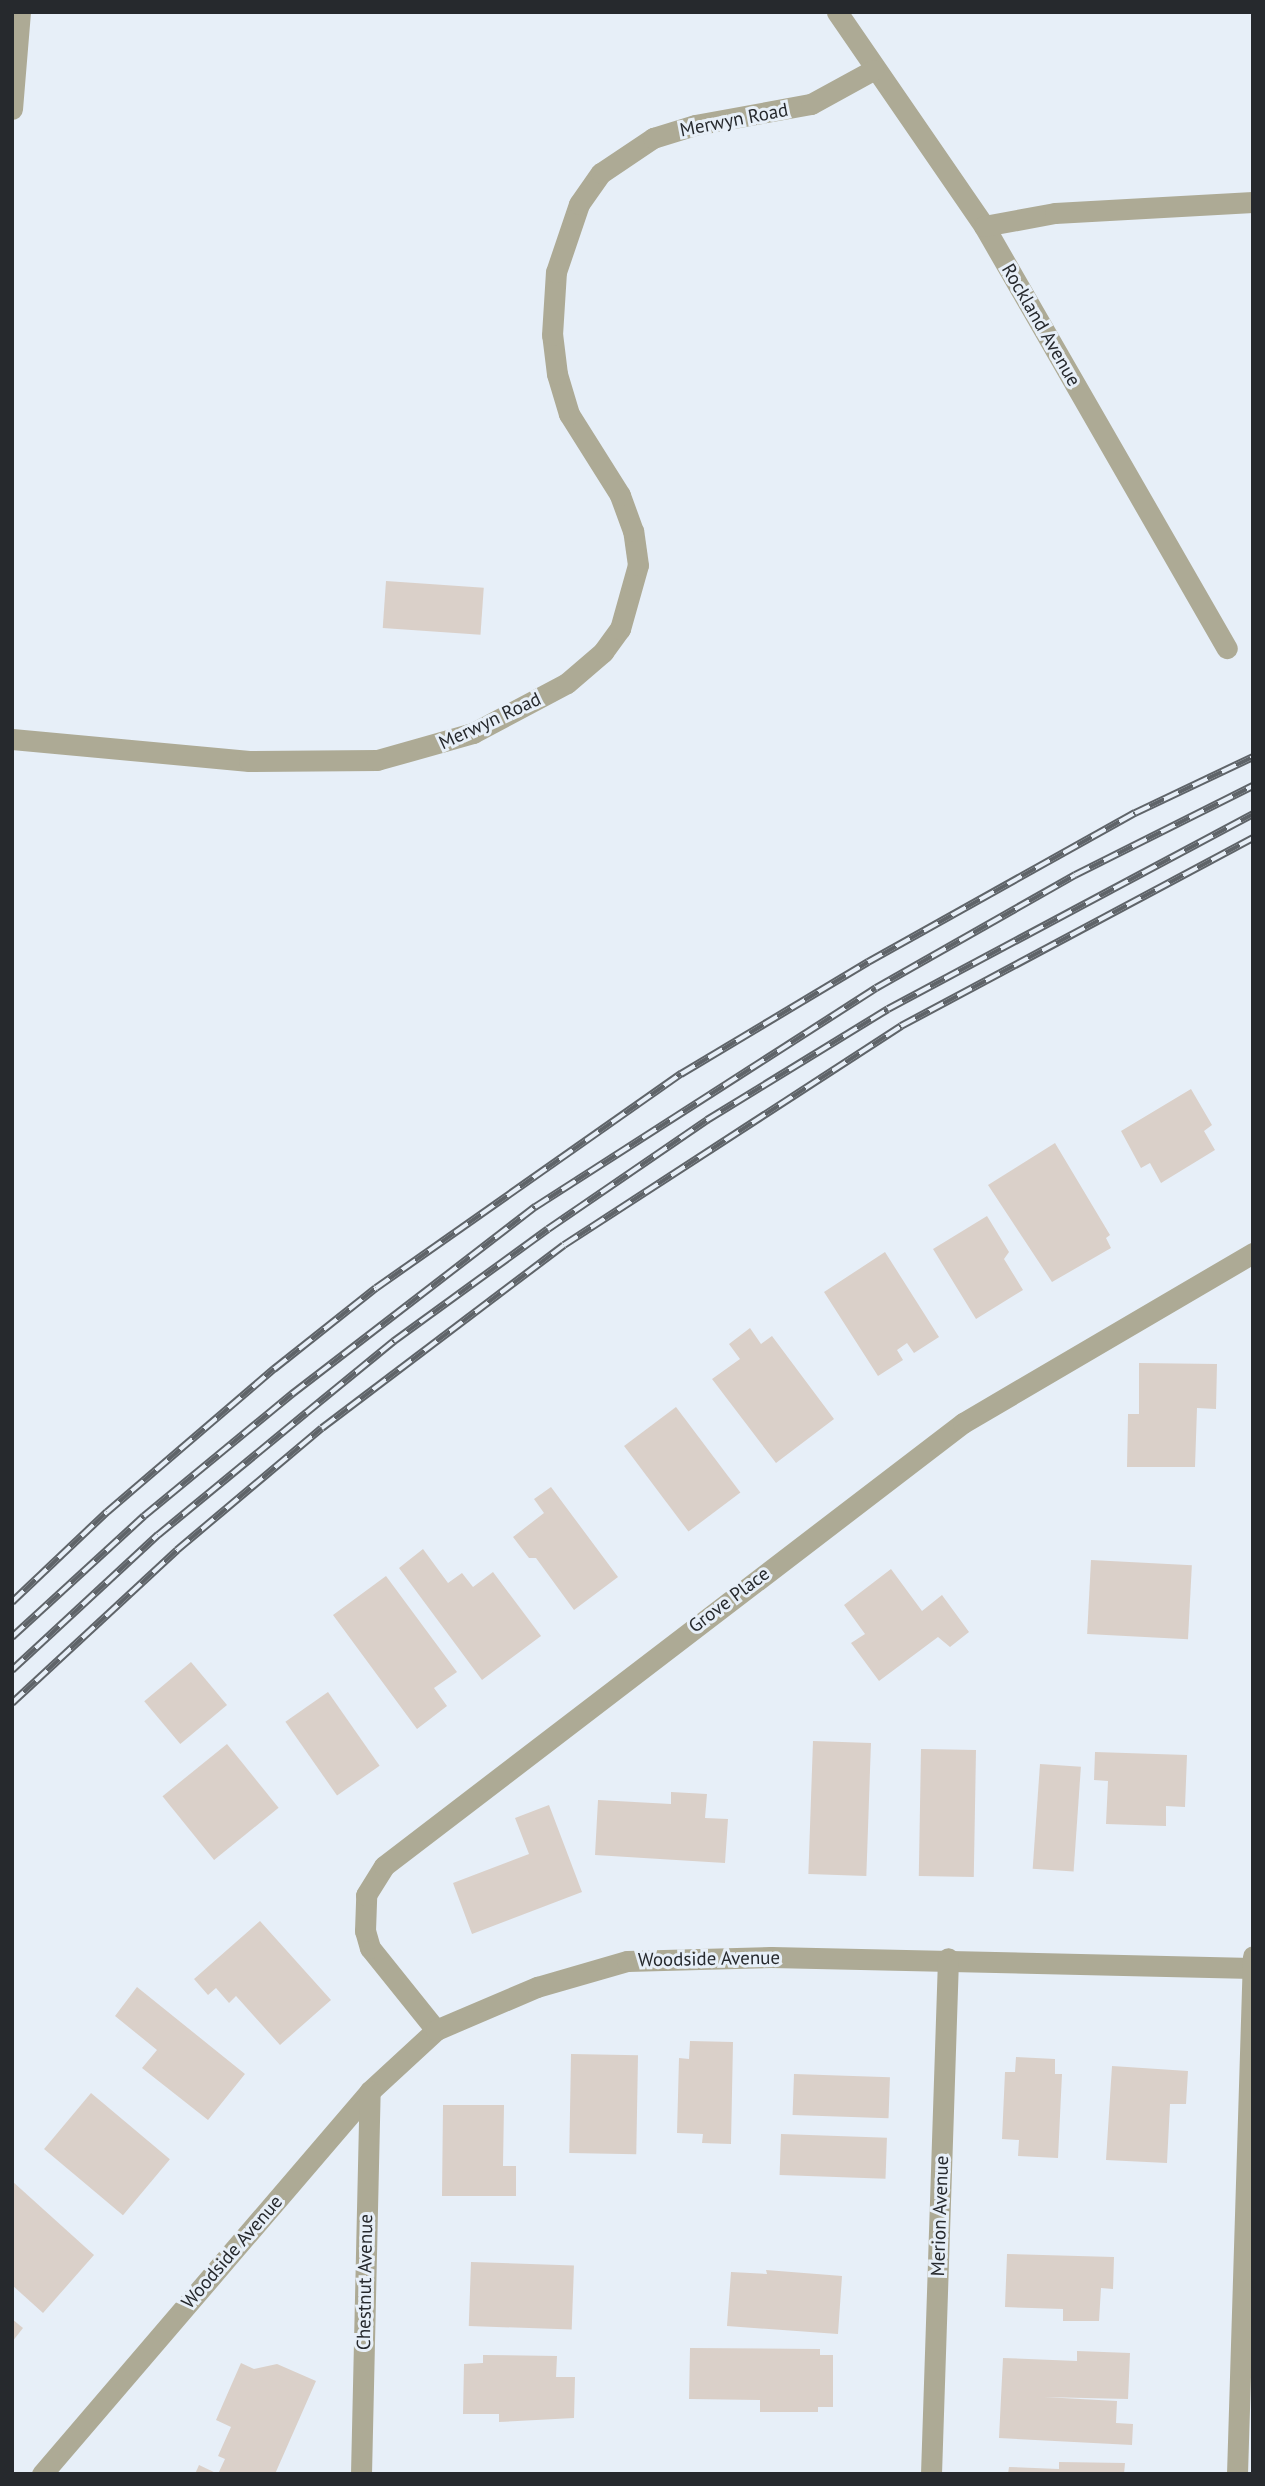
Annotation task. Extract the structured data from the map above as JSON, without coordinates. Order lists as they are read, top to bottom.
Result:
{
  "streets": {
    "street": [
      "Merwyn Road",
      "Rockland Avenue",
      "Grove Place",
      "Woodside Avenue",
      "Merion Avenue",
      "Chestnut Avenue"
    ]
  },
  "crossings": [
    ["Merwyn Road", "Rockland Avenue"],
    ["Grove Place", "Woodside Avenue"],
    ["Woodside Avenue", "Merion Avenue"],
    ["Woodside Avenue", "Chestnut Avenue"]
  ]
}
